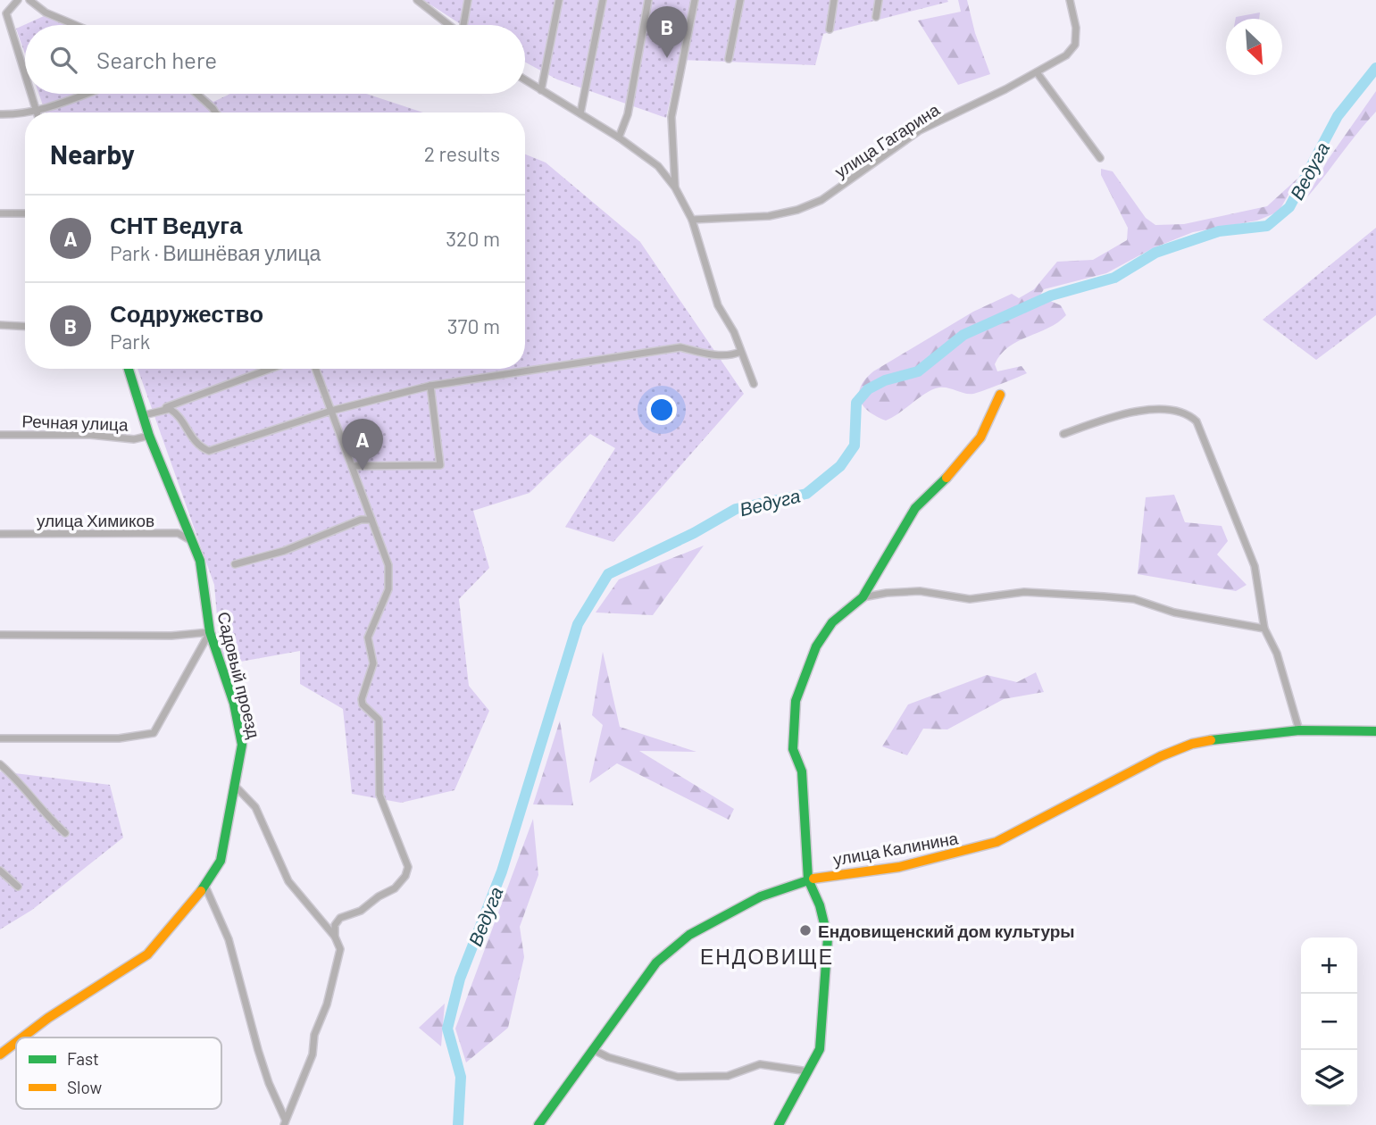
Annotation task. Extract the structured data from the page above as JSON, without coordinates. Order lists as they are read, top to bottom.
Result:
{
  "streets": {
    "street": [
      "улица Гагарина",
      "Речная улица",
      "улица Химиков",
      "Садовый проезд",
      "улица Калинина"
    ]
  },
  "crossings": [
    ["Речная улица", "Садовый проезд"],
    ["улица Химиков", "Садовый проезд"]
  ],
  "districts": ["ЕНДОВИЩЕ"],
  "water": ["Ведуга"],
  "places": ["Ендовищенский дом культуры"],
  "legend": ["Fast", "Slow"],
  "north": "bottom right",
  "page": {
    "pins": ["B", "A"],
    "search": "Search here",
    "heading": ["Nearby", "2 results"],
    "list": [
      {
        "mark": "A",
        "name": "СНТ Ведуга",
        "note": "Park · Вишнёвая улица",
        "value": "320 m"
      },
      {
        "mark": "B",
        "name": "Содружество",
        "note": "Park",
        "value": "370 m"
      }
    ],
    "map_buttons": ["+", "−"]
  }
}
